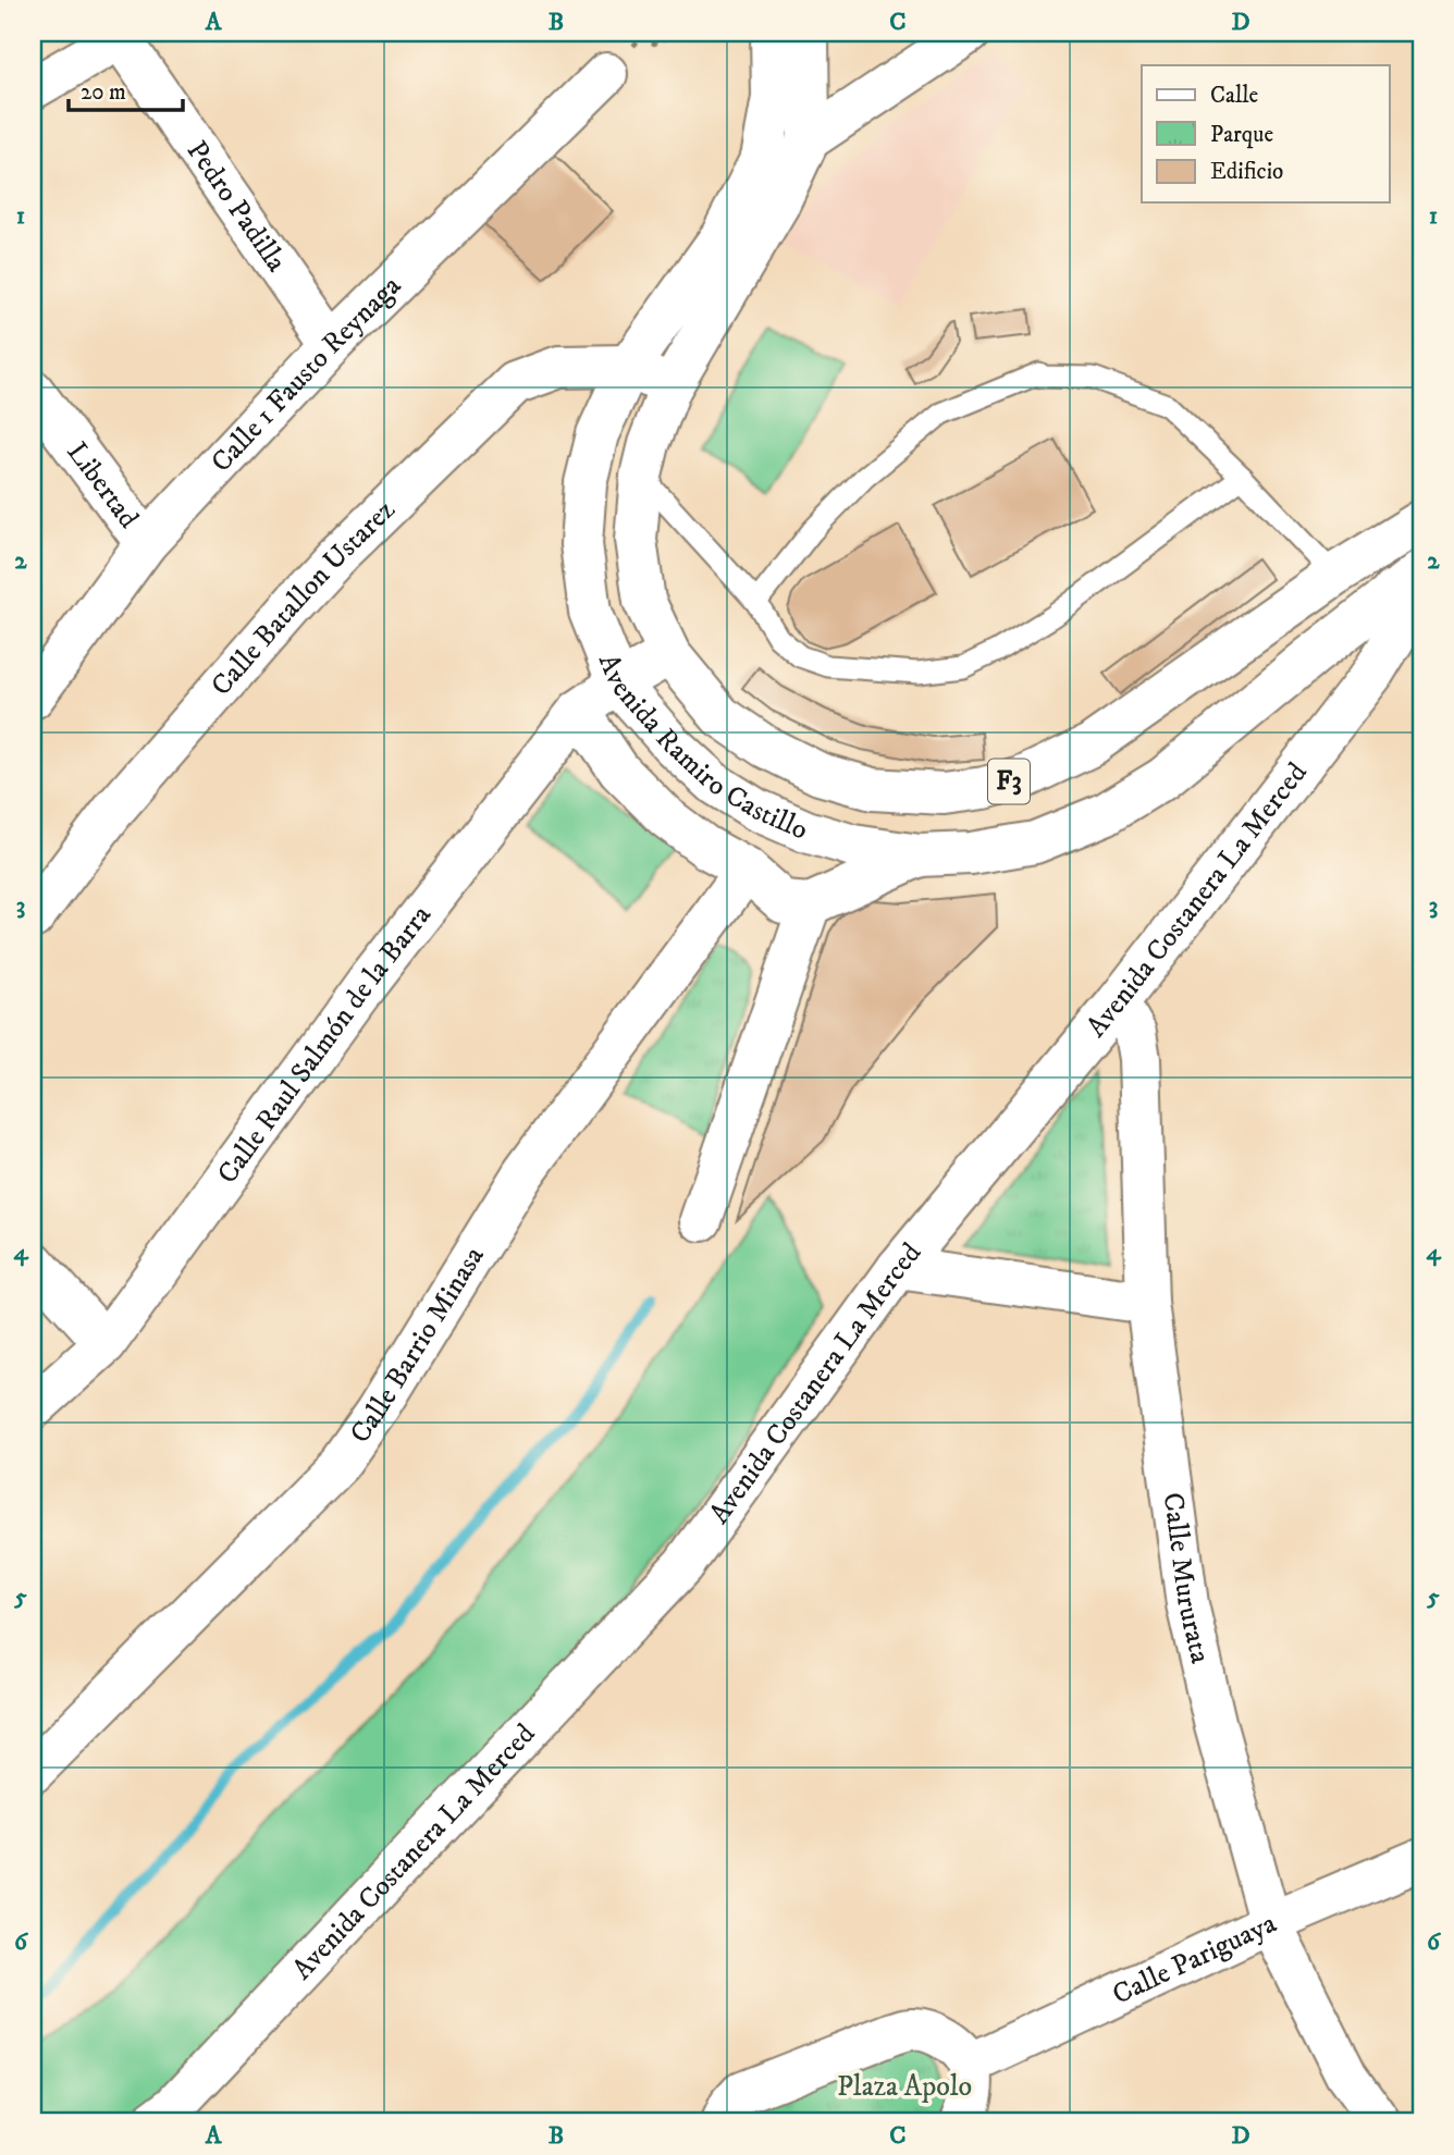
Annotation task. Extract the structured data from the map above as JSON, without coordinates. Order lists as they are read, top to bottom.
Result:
{
  "streets": {
    "street": [
      "Pedro Padilla",
      "Calle 1 Fausto Reynaga",
      "Libertad",
      "Calle Batallon Ustarez",
      "Avenida Ramiro Castillo",
      "F3",
      "Avenida Costanera La Merced",
      "Calle Raul Salmón de la Barra",
      "Calle Barrio Minasa",
      "Calle Mururata",
      "Calle Pariguaya"
    ]
  },
  "crossings": [
    ["Pedro Padilla", "Calle 1 Fausto Reynaga"],
    ["Calle 1 Fausto Reynaga", "Libertad"],
    ["Calle Batallon Ustarez", "Avenida Ramiro Castillo"],
    ["Avenida Ramiro Castillo", "F3"],
    ["Avenida Ramiro Castillo", "Avenida Costanera La Merced"],
    ["Avenida Ramiro Castillo", "Calle Raul Salmón de la Barra"],
    ["Avenida Costanera La Merced", "Calle Mururata"],
    ["Calle Mururata", "Calle Pariguaya"]
  ],
  "parks": ["Plaza Apolo"],
  "legend": ["Calle", "Parque", "Edificio"],
  "scale_bar": "20 m",
  "grid": {
    "columns": [
      "A",
      "B",
      "C",
      "D"
    ],
    "rows": [
      "1",
      "2",
      "3",
      "4",
      "5",
      "6"
    ]
  }
}
